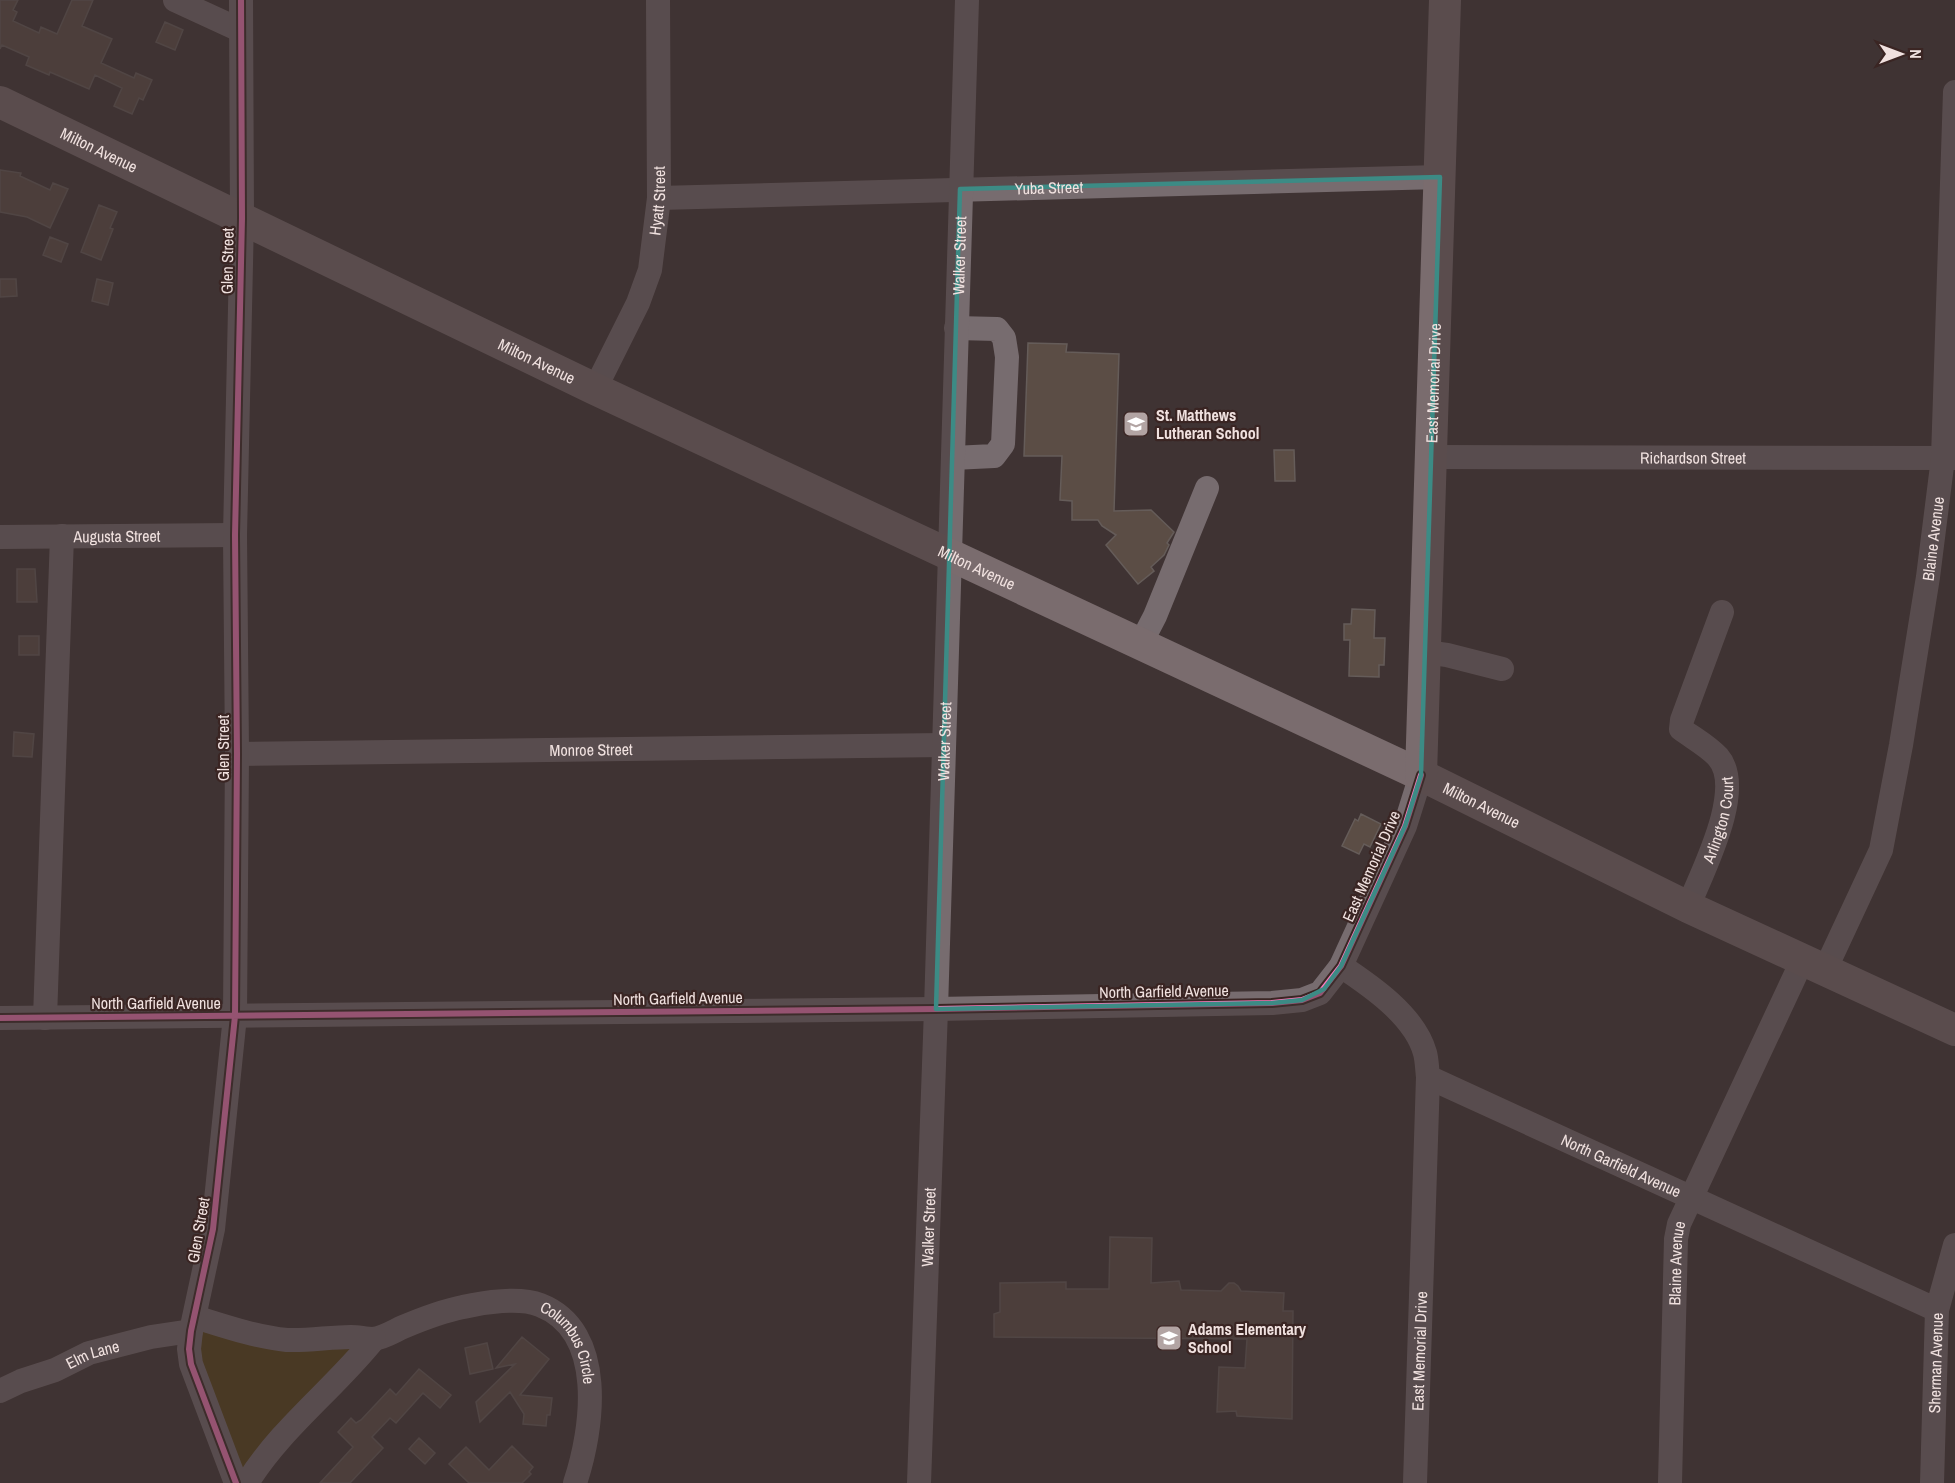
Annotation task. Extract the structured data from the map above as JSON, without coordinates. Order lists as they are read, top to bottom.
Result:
{
  "streets": {
    "main road": ["Milton Avenue", "East Memorial Drive"],
    "street": [
      "Yuba Street",
      "Hyatt Street",
      "Walker Street",
      "Glen Street",
      "Richardson Street",
      "Augusta Street",
      "Blaine Avenue",
      "Monroe Street",
      "Arlington Court",
      "North Garfield Avenue",
      "Columbus Circle",
      "Elm Lane",
      "Sherman Avenue"
    ]
  },
  "crossings": [
    ["Milton Avenue", "Hyatt Street"],
    ["Milton Avenue", "Walker Street"],
    ["Milton Avenue", "Glen Street"],
    ["Milton Avenue", "East Memorial Drive"],
    ["Milton Avenue", "Blaine Avenue"],
    ["Milton Avenue", "Arlington Court"],
    ["Yuba Street", "Hyatt Street"],
    ["Yuba Street", "Walker Street"],
    ["Yuba Street", "East Memorial Drive"],
    ["Walker Street", "Monroe Street"],
    ["Walker Street", "North Garfield Avenue"],
    ["Glen Street", "Augusta Street"],
    ["Glen Street", "Monroe Street"],
    ["Glen Street", "North Garfield Avenue"],
    ["Glen Street", "Columbus Circle"],
    ["Glen Street", "Elm Lane"],
    ["East Memorial Drive", "Richardson Street"],
    ["East Memorial Drive", "North Garfield Avenue"],
    ["Richardson Street", "Blaine Avenue"],
    ["Blaine Avenue", "North Garfield Avenue"],
    ["North Garfield Avenue", "Sherman Avenue"],
    ["Columbus Circle", "Elm Lane"]
  ],
  "places": {
    "school or university": ["St. Matthews Lutheran School", "Adams Elementary School"]
  },
  "north": "right"
}
